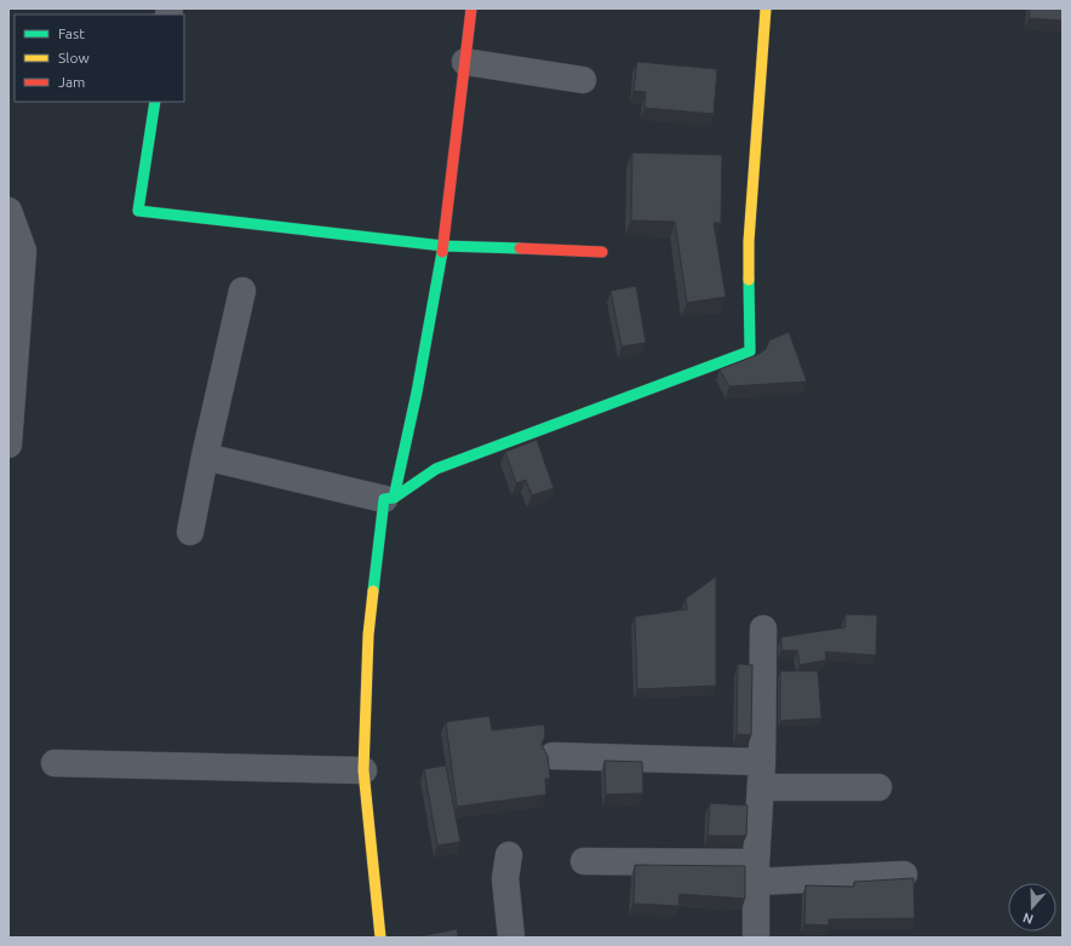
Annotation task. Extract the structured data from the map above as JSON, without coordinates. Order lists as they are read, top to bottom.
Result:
{
  "legend": ["Fast", "Slow", "Jam"],
  "north": "bottom"
}
